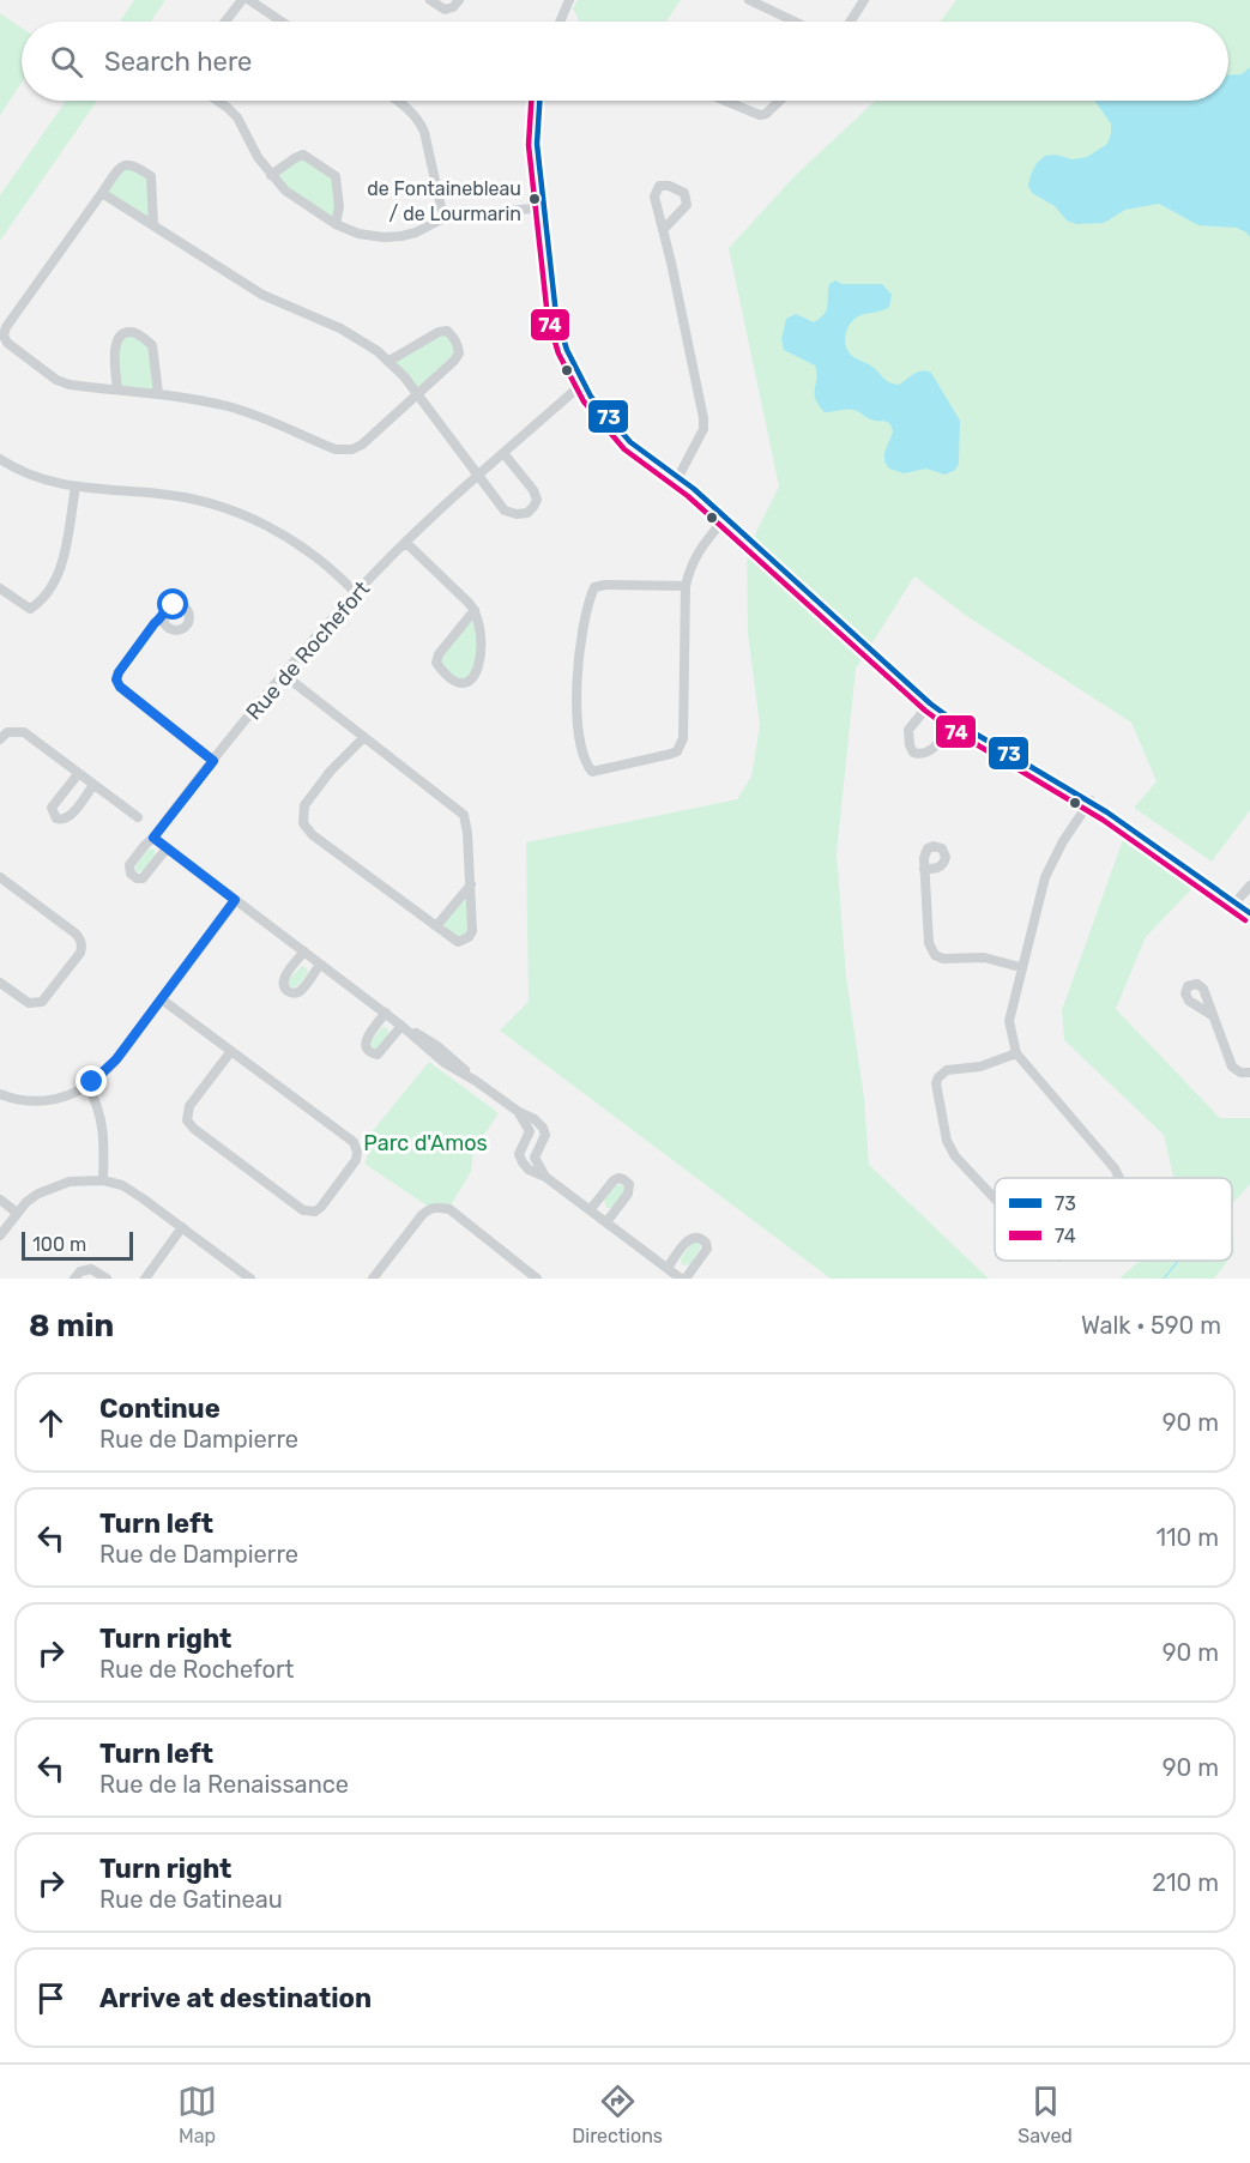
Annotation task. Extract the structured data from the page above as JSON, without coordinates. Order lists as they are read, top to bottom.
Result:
{
  "streets": {
    "street": ["Rue de Rochefort"]
  },
  "parks": ["Parc d'Amos"],
  "places": ["de Fontainebleau / de Lourmarin"],
  "lines": ["transit line 73", "transit line 74"],
  "legend": ["73", "74"],
  "scale_bar": "100 m",
  "page": {
    "search": "Search here",
    "scale": "100 m",
    "heading": ["8 min", "Walk · 590 m"],
    "list": [
      ["Continue", "Rue de Dampierre", "90 m"],
      ["Turn left", "Rue de Dampierre", "110 m"],
      ["Turn right", "Rue de Rochefort", "90 m"],
      ["Turn left", "Rue de la Renaissance", "90 m"],
      ["Turn right", "Rue de Gatineau", "210 m"],
      "Arrive at destination"
    ],
    "nav": ["Map", "Directions", "Saved"]
  }
}
